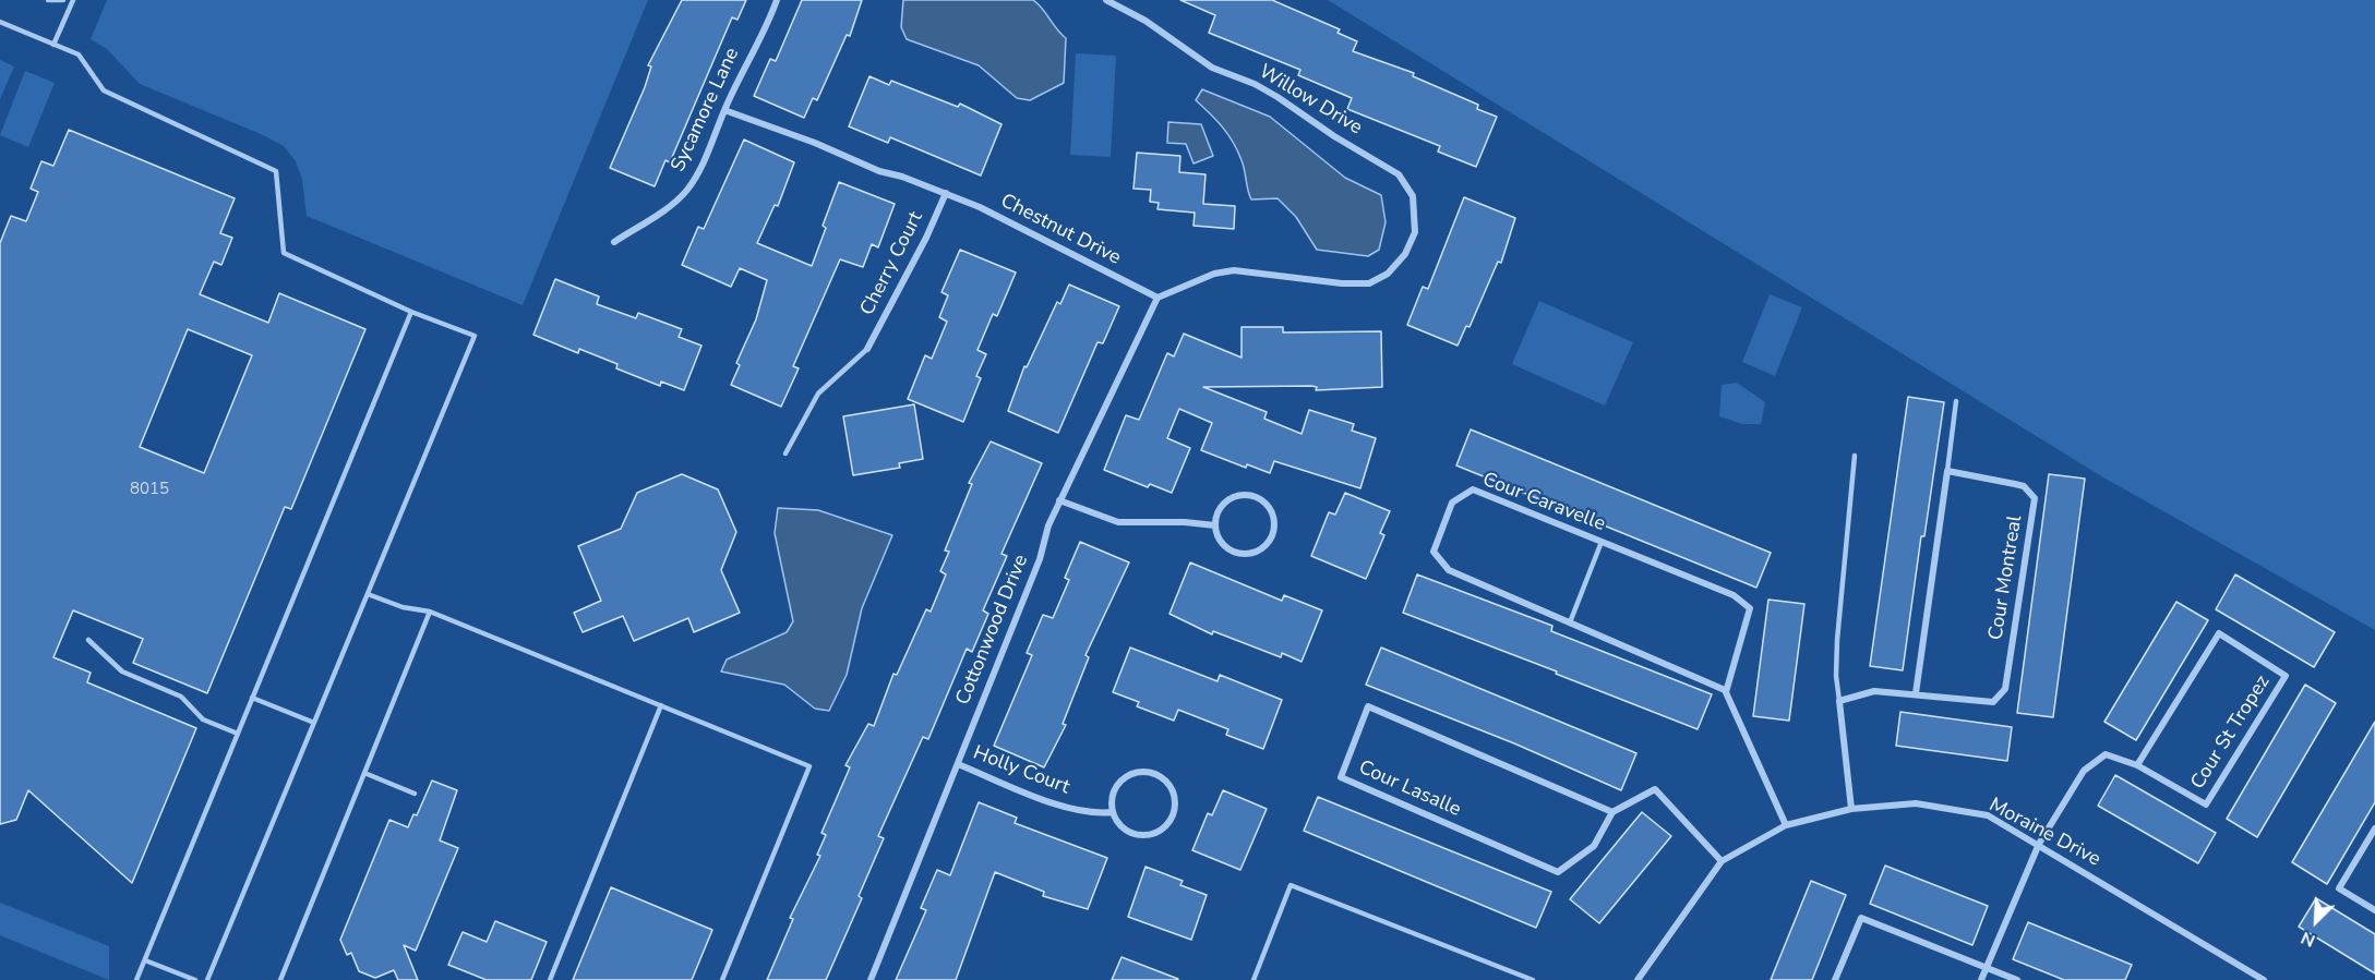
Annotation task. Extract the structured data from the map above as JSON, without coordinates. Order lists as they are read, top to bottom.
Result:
{
  "streets": {
    "street": [
      "Willow Drive",
      "Sycamore Lane",
      "Chestnut Drive",
      "Cherry Court",
      "Cour Caravelle",
      "Cour Montreal",
      "Cottonwood Drive",
      "Cour St Tropez",
      "Holly Court",
      "Cour Lasalle",
      "Moraine Drive"
    ]
  },
  "crossings": [
    ["Willow Drive", "Chestnut Drive"],
    ["Willow Drive", "Cottonwood Drive"],
    ["Sycamore Lane", "Chestnut Drive"],
    ["Chestnut Drive", "Cherry Court"],
    ["Chestnut Drive", "Cottonwood Drive"],
    ["Cottonwood Drive", "Holly Court"],
    ["Cour St Tropez", "Moraine Drive"]
  ],
  "house_numbers": ["8015"],
  "north": "bottom left"
}
